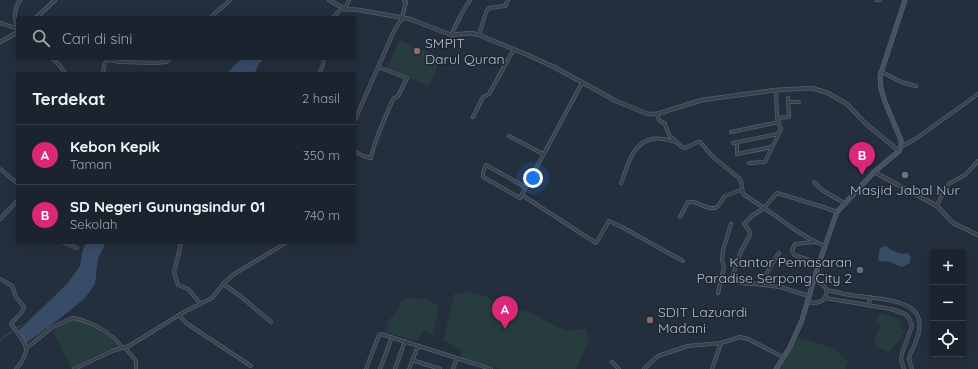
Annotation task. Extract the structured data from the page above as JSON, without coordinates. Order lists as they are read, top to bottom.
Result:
{
  "places": [
    "SMPIT Darul Quran",
    "Masjid Jabal Nur",
    "Kantor Pemasaran Paradise Serpong City 2",
    "SDIT Lazuardi Madani"
  ],
  "page": {
    "search": "Cari di sini",
    "heading": ["Terdekat", "2 hasil"],
    "list": [
      {
        "mark": "A",
        "name": "Kebon Kepik",
        "note": "Taman",
        "value": "350 m"
      },
      {
        "mark": "B",
        "name": "SD Negeri Gunungsindur 01",
        "note": "Sekolah",
        "value": "740 m"
      }
    ],
    "pins": ["B", "A"],
    "map_buttons": ["+", "−"]
  }
}
